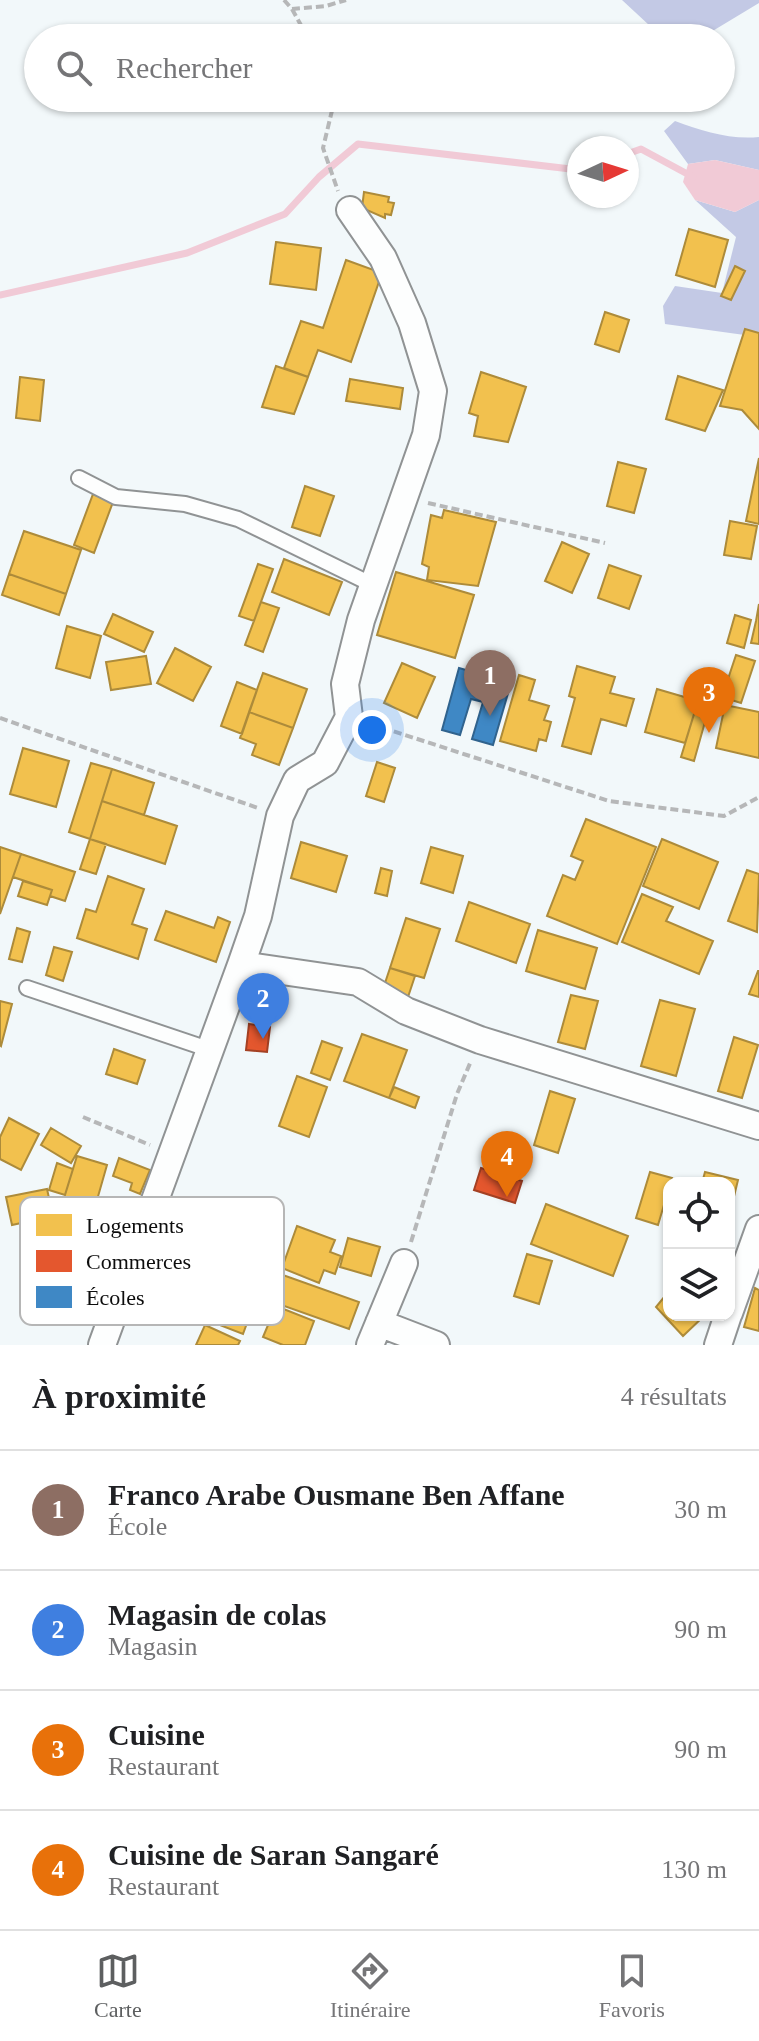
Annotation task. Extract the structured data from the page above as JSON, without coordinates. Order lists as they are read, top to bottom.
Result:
{
  "legend": ["Logements", "Commerces", "Écoles"],
  "north": "right",
  "page": {
    "search": "Rechercher",
    "pins": [
      "1",
      "3",
      "2",
      "4"
    ],
    "heading": ["À proximité", "4 résultats"],
    "list": [
      {
        "mark": "1",
        "name": "Franco Arabe Ousmane Ben Affane",
        "note": "École",
        "value": "30 m"
      },
      {
        "mark": "2",
        "name": "Magasin de colas",
        "note": "Magasin",
        "value": "90 m"
      },
      {
        "mark": "3",
        "name": "Cuisine",
        "note": "Restaurant",
        "value": "90 m"
      },
      {
        "mark": "4",
        "name": "Cuisine de Saran Sangaré",
        "note": "Restaurant",
        "value": "130 m"
      }
    ],
    "nav": ["Carte", "Itinéraire", "Favoris"]
  }
}
